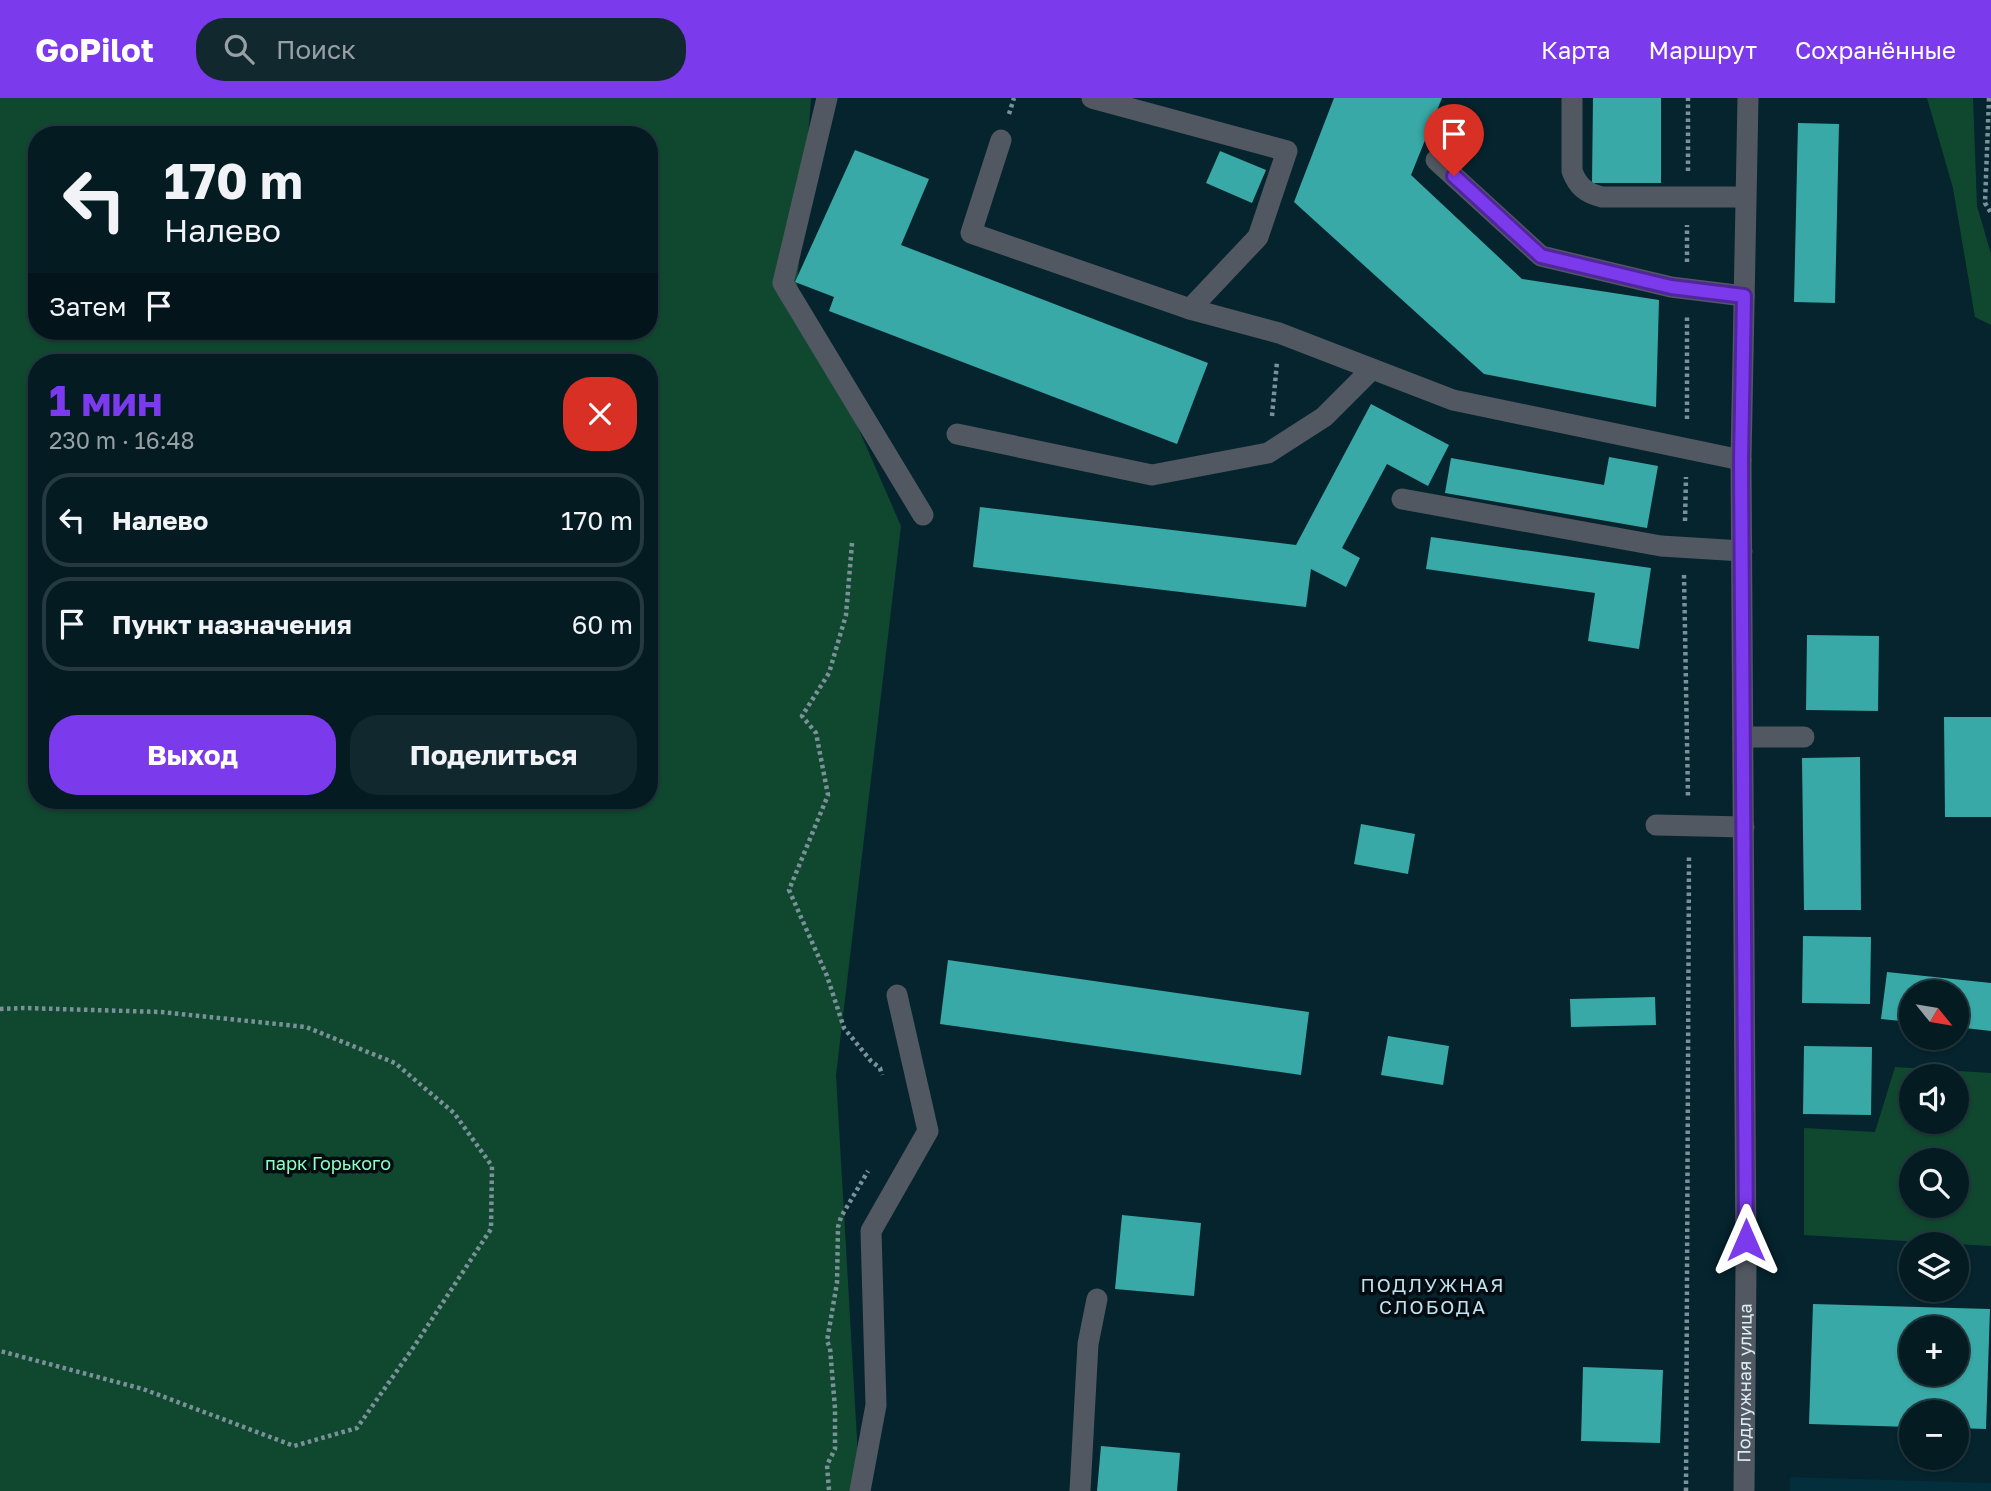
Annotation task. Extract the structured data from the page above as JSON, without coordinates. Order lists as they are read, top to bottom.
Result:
{
  "streets": {
    "street": ["Подлужная улица"]
  },
  "districts": ["ПОДЛУЖНАЯ СЛОБОДА"],
  "parks": ["парк Горького"],
  "north": "bottom right",
  "page": {
    "header": "GoPilot",
    "search": "Поиск",
    "nav": ["Карта", "Маршрут", "Сохранённые"],
    "turn": ["170 m", "Налево"],
    "then": "Затем",
    "heading": ["1 мин", "230 m · 16:48"],
    "list": [
      {
        "name": "Налево",
        "value": "170 m"
      },
      {
        "name": "Пункт назначения",
        "value": "60 m"
      }
    ],
    "buttons": ["Выход", "Поделиться"],
    "map_buttons": ["+", "−"]
  }
}
